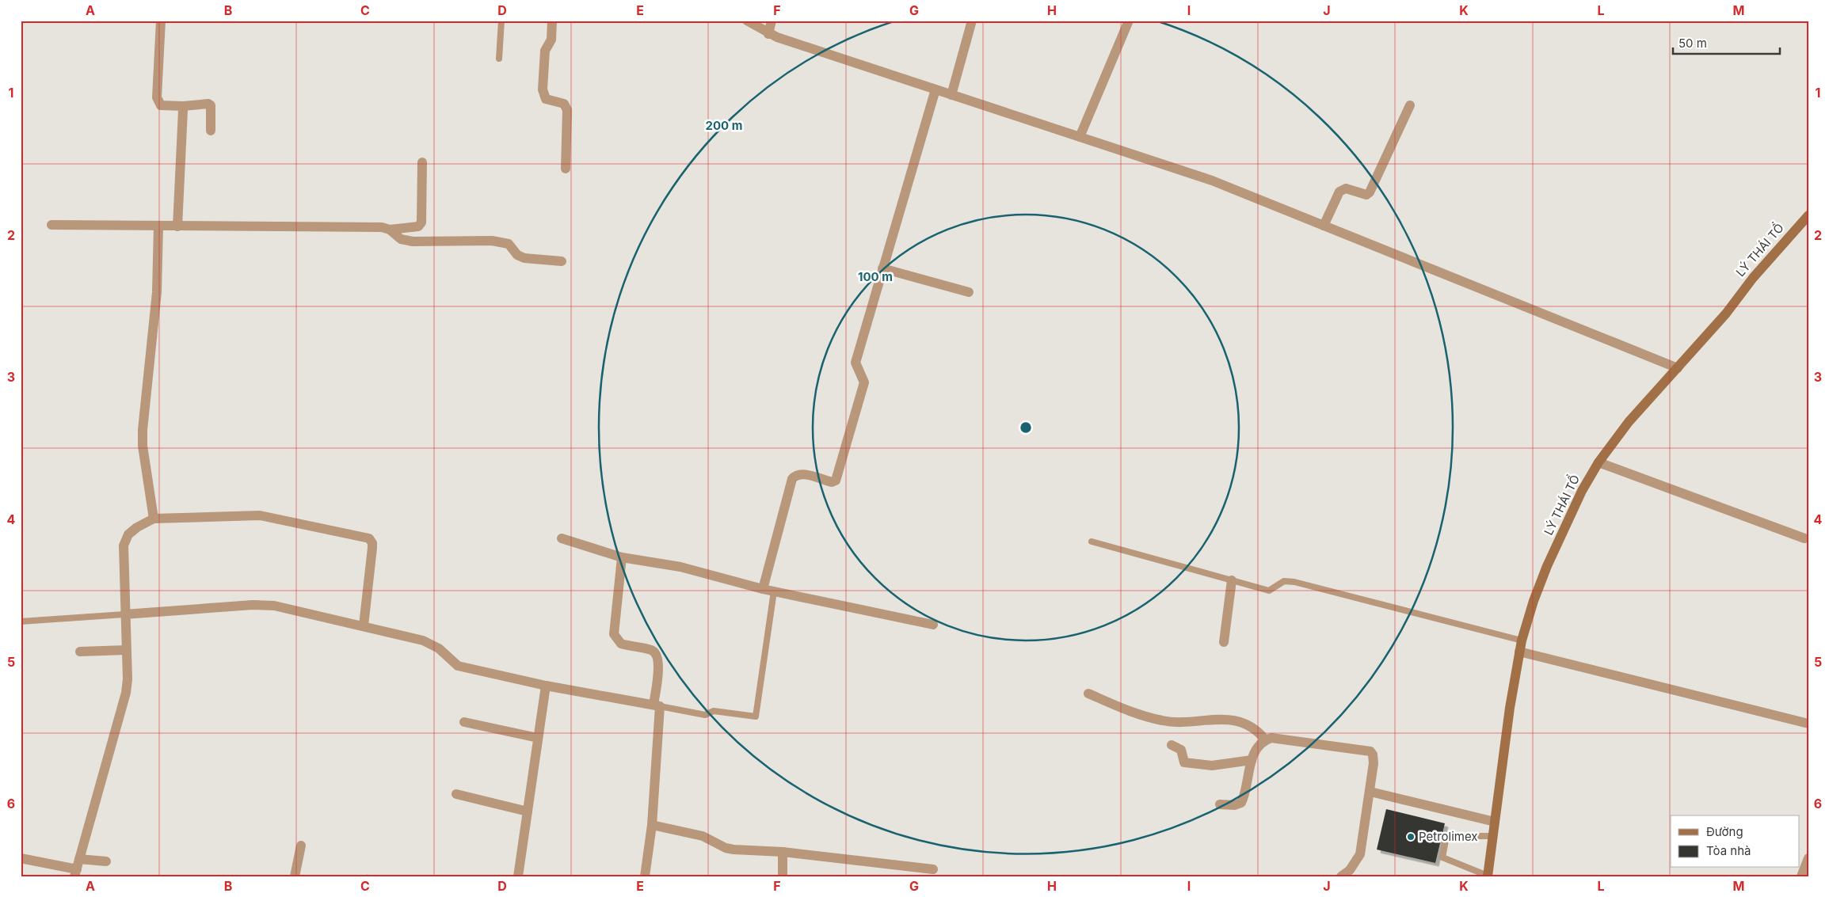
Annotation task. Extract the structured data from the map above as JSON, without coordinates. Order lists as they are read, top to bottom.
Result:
{
  "streets": {
    "main road": ["LÝ THÁI TỔ"]
  },
  "places": ["Petrolimex"],
  "legend": ["Đường", "Tòa nhà"],
  "scale_bar": "50 m",
  "grid": {
    "columns": [
      "A",
      "B",
      "C",
      "D",
      "E",
      "F",
      "G",
      "H",
      "I",
      "J",
      "K",
      "L",
      "M"
    ],
    "rows": [
      "1",
      "2",
      "3",
      "4",
      "5",
      "6"
    ]
  },
  "rings": ["200 m", "100 m"]
}
